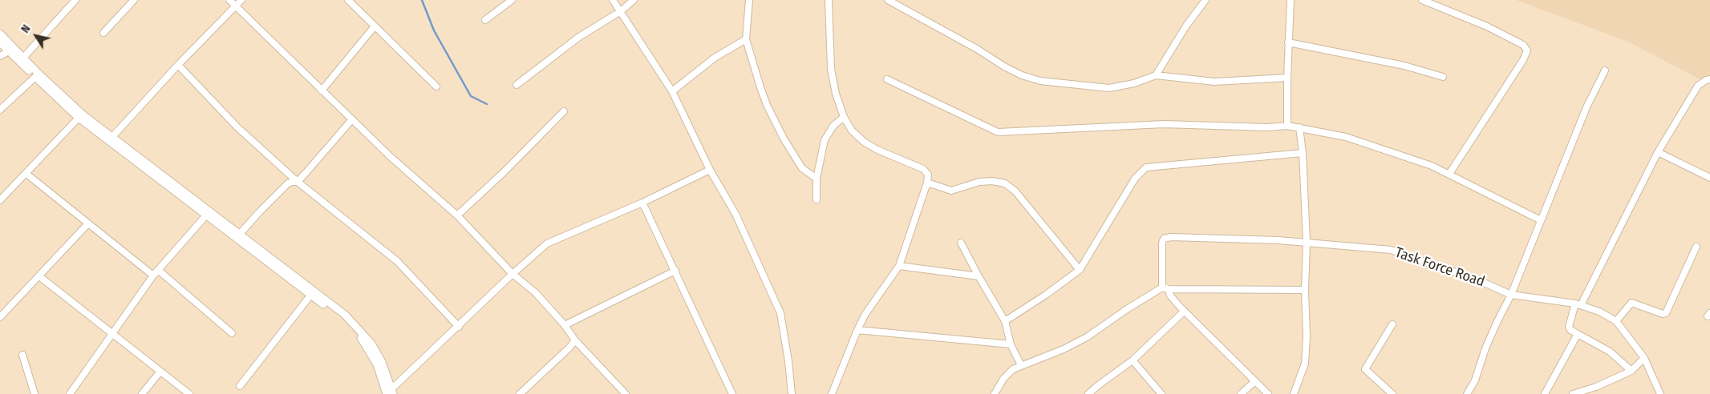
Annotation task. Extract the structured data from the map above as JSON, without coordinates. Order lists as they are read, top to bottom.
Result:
{
  "streets": {
    "street": ["Task Force Road"]
  },
  "north": "top left"
}
